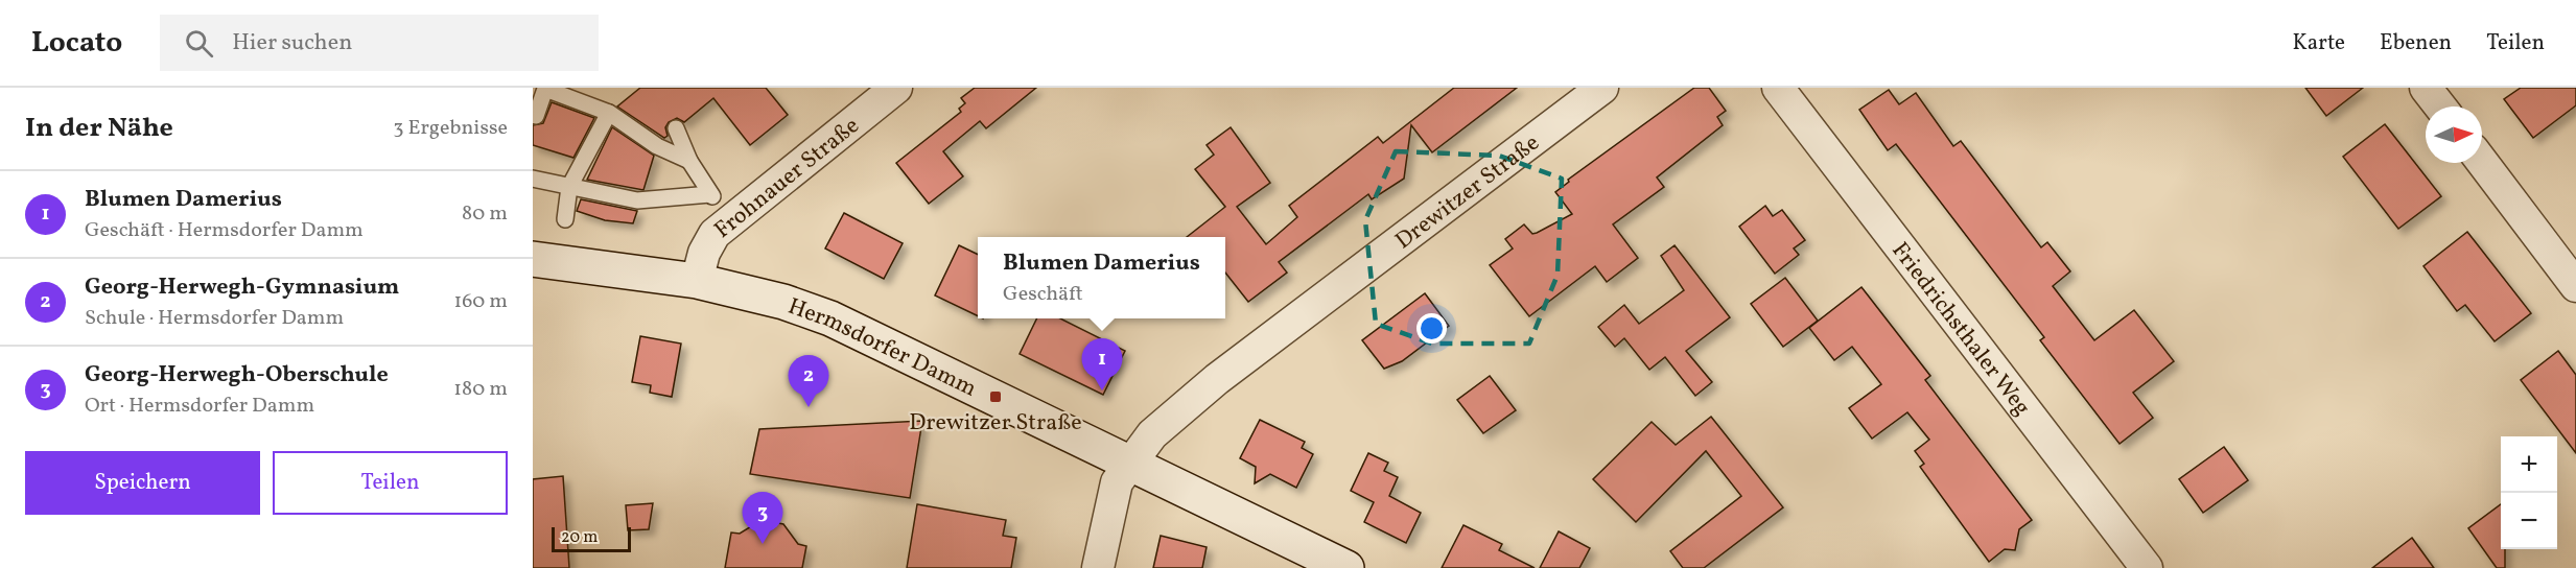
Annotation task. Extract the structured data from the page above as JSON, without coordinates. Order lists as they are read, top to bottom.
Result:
{
  "streets": {
    "main road": ["Hermsdorfer Damm"],
    "street": ["Frohnauer Straße", "Drewitzer Straße", "Friedrichsthaler Weg"]
  },
  "crossings": [
    ["Frohnauer Straße", "Hermsdorfer Damm"],
    ["Drewitzer Straße", "Hermsdorfer Damm"]
  ],
  "places": {
    "transit": ["Drewitzer Straße"]
  },
  "scale_bar": "20 m",
  "north": "right",
  "page": {
    "header": "Locato",
    "search": "Hier suchen",
    "nav": ["Karte", "Ebenen", "Teilen"],
    "heading": ["In der Nähe", "3 Ergebnisse"],
    "list": [
      {
        "mark": "1",
        "name": "Blumen Damerius",
        "note": "Geschäft · Hermsdorfer Damm",
        "value": "80 m"
      },
      {
        "mark": "2",
        "name": "Georg-Herwegh-Gymnasium",
        "note": "Schule · Hermsdorfer Damm",
        "value": "160 m"
      },
      {
        "mark": "3",
        "name": "Georg-Herwegh-Oberschule",
        "note": "Ort · Hermsdorfer Damm",
        "value": "180 m"
      }
    ],
    "popup": ["Blumen Damerius", "Geschäft"],
    "pins": ["1", "2", "3"],
    "buttons": ["Speichern", "Teilen"],
    "map_buttons": ["+", "−"],
    "scale": "20 m"
  }
}
